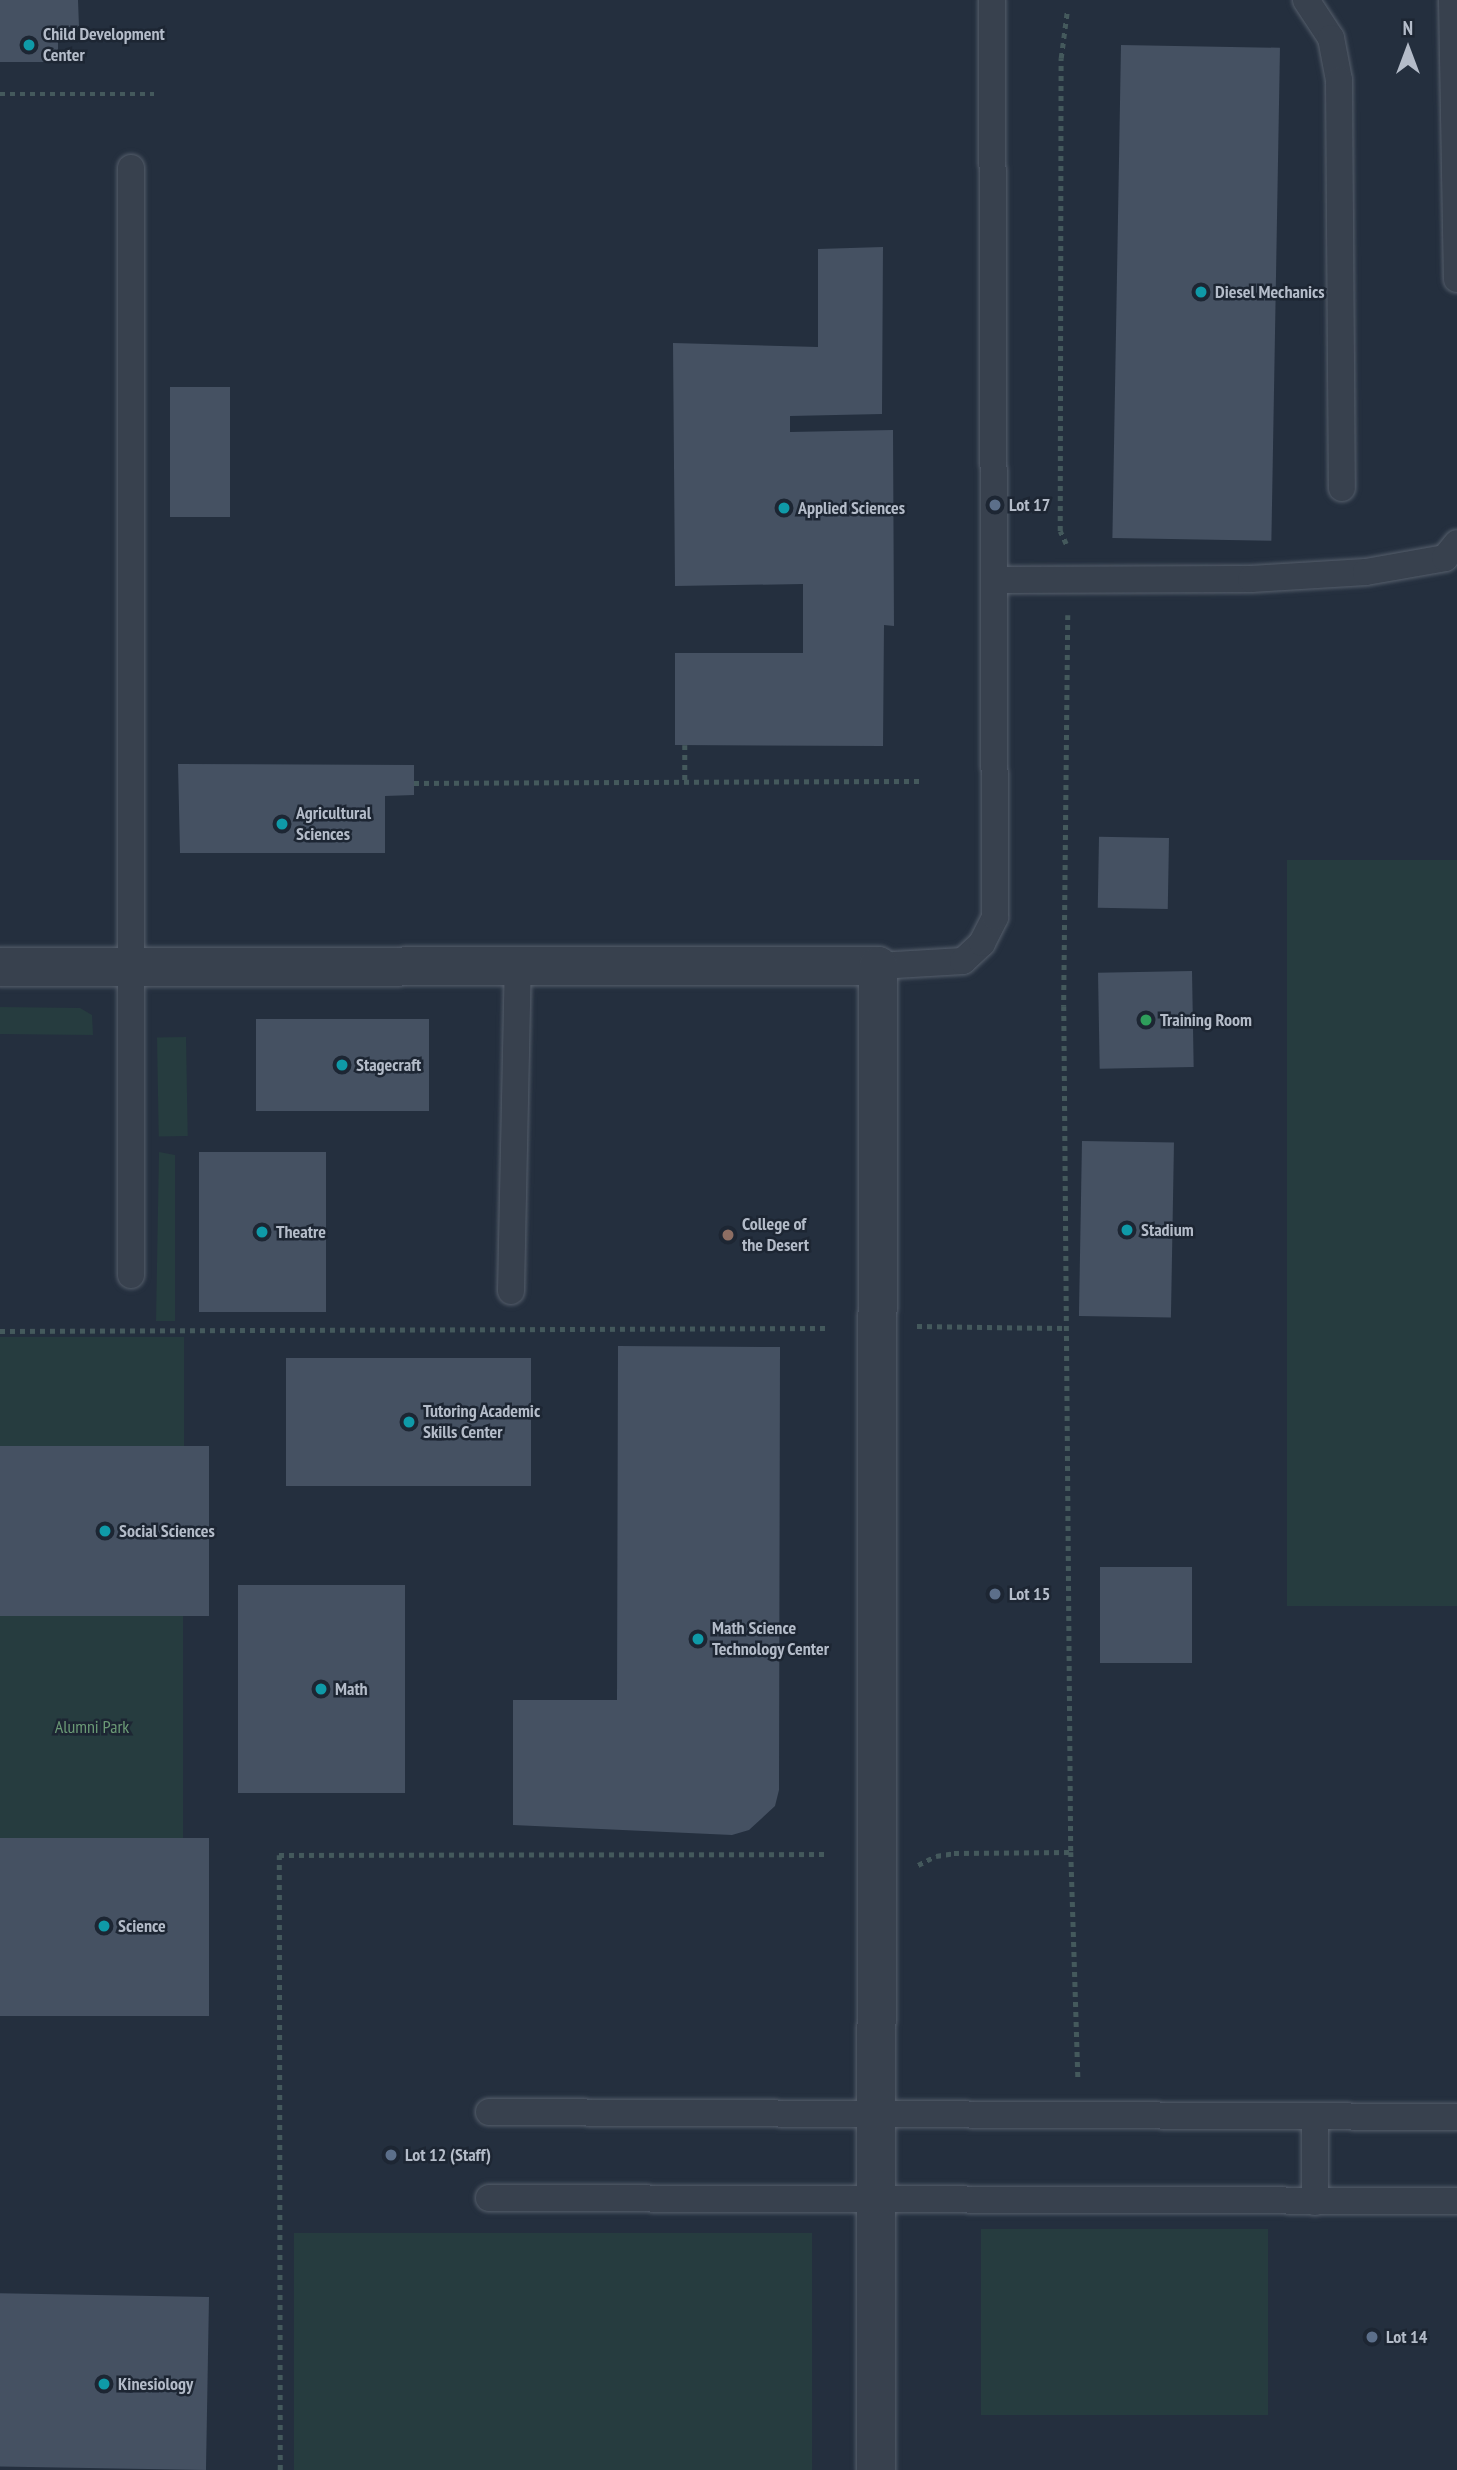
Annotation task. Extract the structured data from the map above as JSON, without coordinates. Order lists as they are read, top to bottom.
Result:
{
  "parks": ["Alumni Park"],
  "places": [
    "Child Development Center",
    "Diesel Mechanics",
    "Lot 17",
    "Applied Sciences",
    "Agricultural Sciences",
    "Training Room",
    "Stagecraft",
    "Stadium",
    "Theatre",
    "College of the Desert",
    "Tutoring Academic Skills Center",
    "Social Sciences",
    "Lot 15",
    "Math Science Technology Center",
    "Math",
    "Science",
    "Lot 12 (Staff)",
    "Lot 14",
    "Kinesiology"
  ],
  "north": "top"
}
